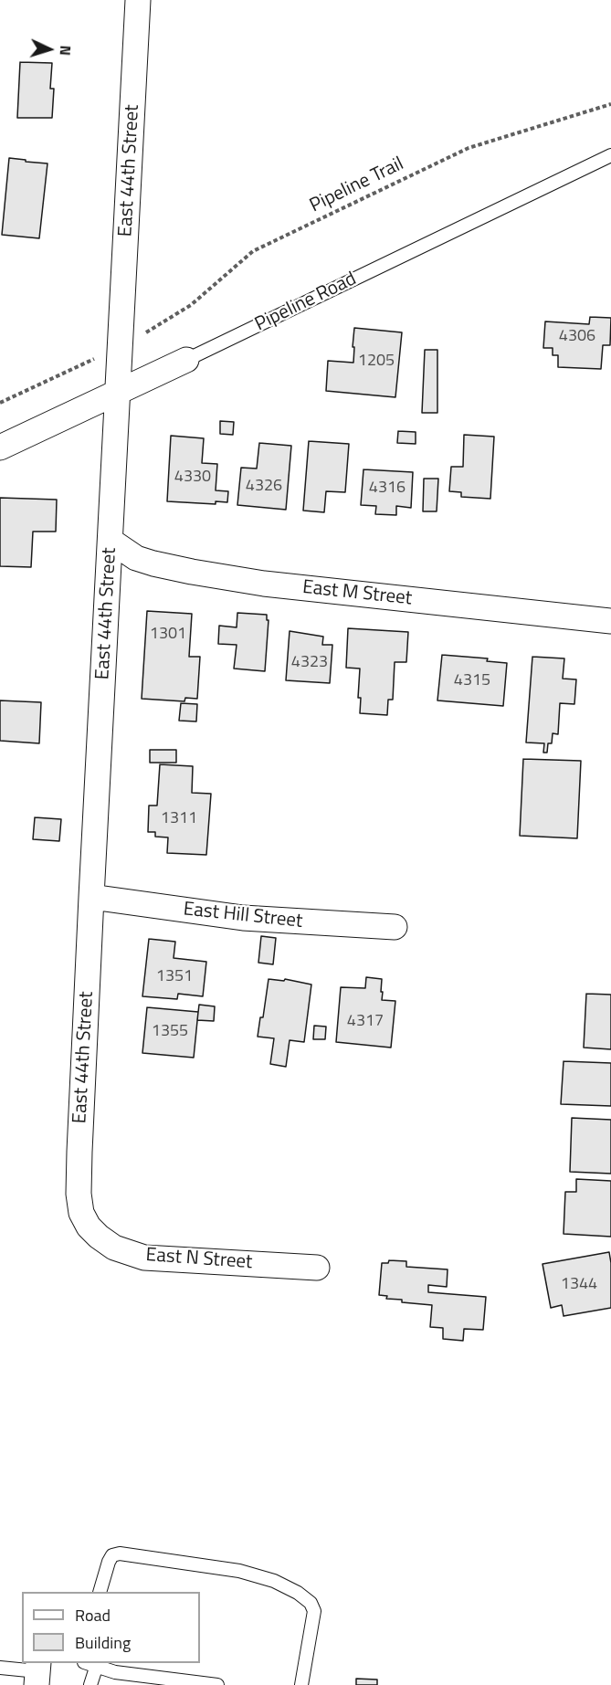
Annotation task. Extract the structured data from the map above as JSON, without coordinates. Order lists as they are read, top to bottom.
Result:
{
  "streets": {
    "street": [
      "East 44th Street",
      "Pipeline Road",
      "East M Street",
      "East Hill Street",
      "East N Street"
    ],
    "path": ["Pipeline Trail"]
  },
  "crossings": [
    ["East 44th Street", "Pipeline Road"],
    ["East 44th Street", "East M Street"],
    ["East 44th Street", "East Hill Street"],
    ["East 44th Street", "East N Street"]
  ],
  "house_numbers": [
    "4306",
    "1205",
    "4330",
    "4326",
    "4316",
    "1301",
    "4323",
    "4315",
    "1311",
    "1351",
    "4317",
    "1355",
    "1344"
  ],
  "legend": ["Road", "Building"],
  "north": "right"
}
